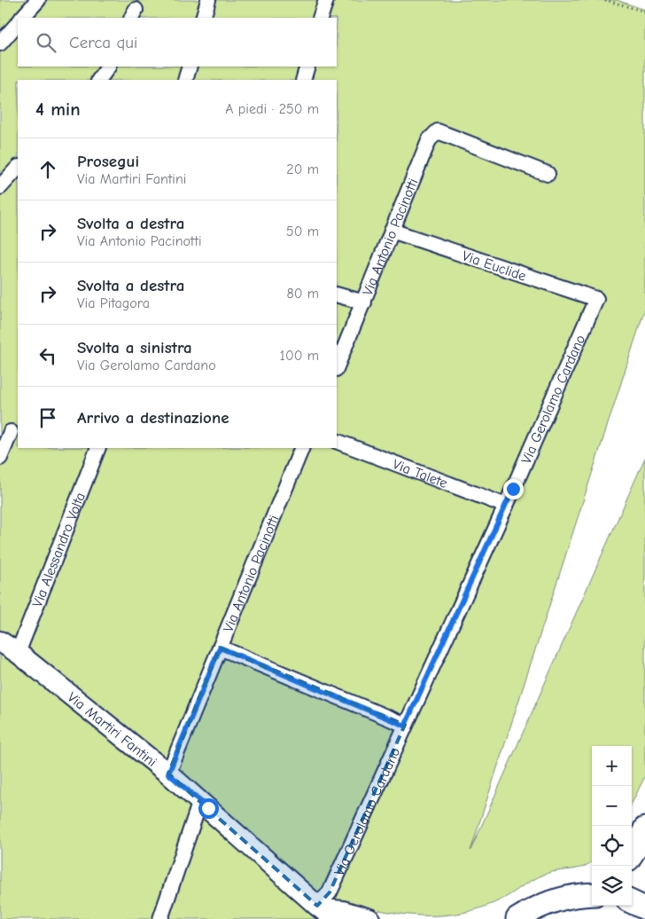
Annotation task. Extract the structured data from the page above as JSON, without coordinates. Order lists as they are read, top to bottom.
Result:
{
  "streets": {
    "street": [
      "Via Antonio Pacinotti",
      "Via Euclide",
      "Via Gerolamo Cardano",
      "Via Talete",
      "Via Alessandro Volta",
      "Via Martiri Fantini"
    ]
  },
  "crossings": [
    ["Via Antonio Pacinotti", "Via Euclide"],
    ["Via Antonio Pacinotti", "Via Martiri Fantini"],
    ["Via Euclide", "Via Gerolamo Cardano"],
    ["Via Gerolamo Cardano", "Via Talete"],
    ["Via Gerolamo Cardano", "Via Martiri Fantini"],
    ["Via Alessandro Volta", "Via Martiri Fantini"]
  ],
  "page": {
    "search": "Cerca qui",
    "heading": ["4 min", "A piedi · 250 m"],
    "list": [
      ["Prosegui", "Via Martiri Fantini", "20 m"],
      ["Svolta a destra", "Via Antonio Pacinotti", "50 m"],
      ["Svolta a destra", "Via Pitagora", "80 m"],
      ["Svolta a sinistra", "Via Gerolamo Cardano", "100 m"],
      "Arrivo a destinazione"
    ],
    "map_buttons": ["+", "−"]
  }
}
